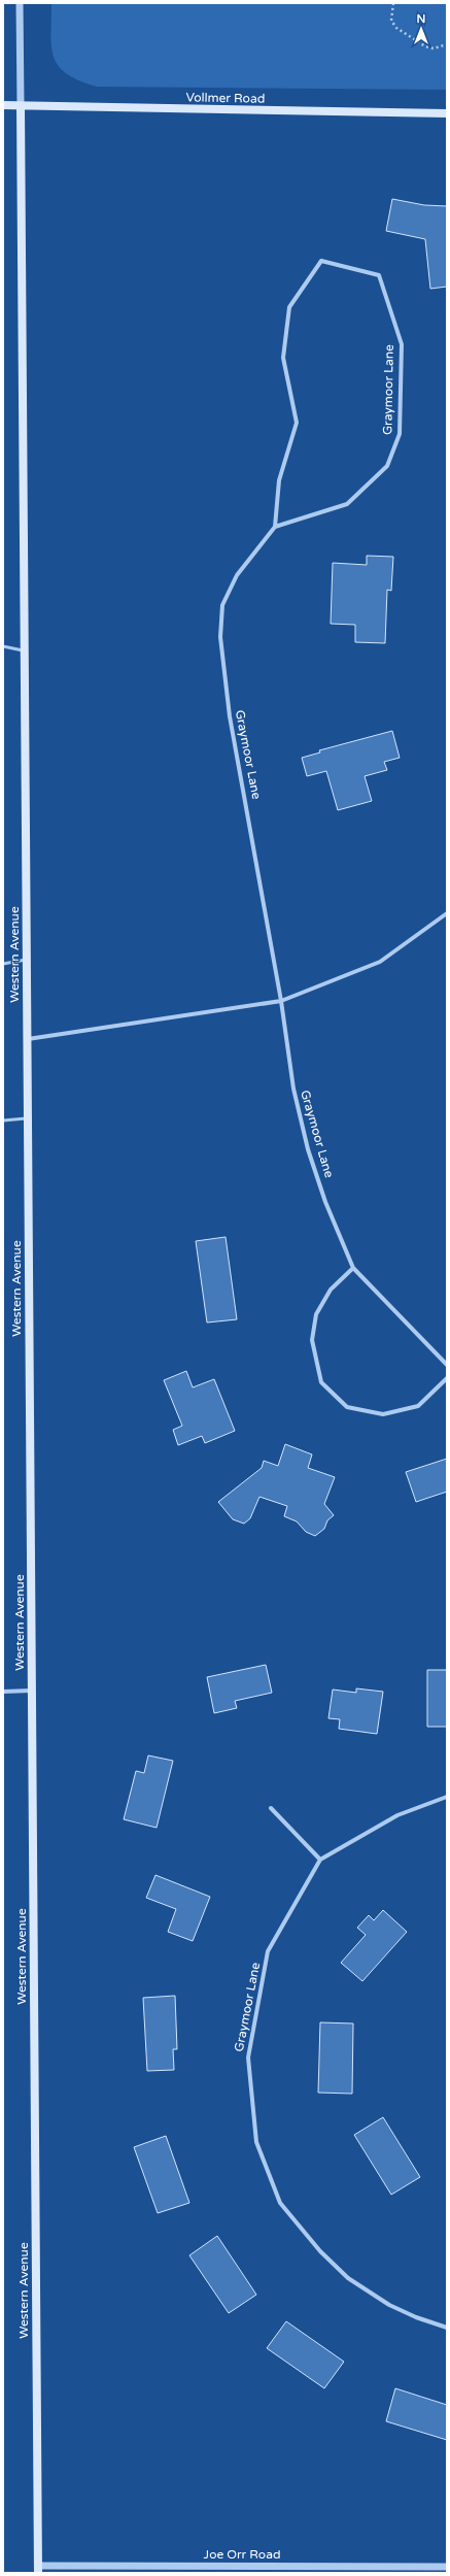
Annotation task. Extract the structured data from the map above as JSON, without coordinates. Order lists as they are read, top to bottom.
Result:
{
  "streets": {
    "main road": ["Vollmer Road", "Western Avenue"],
    "street": ["Graymoor Lane", "Joe Orr Road"]
  },
  "crossings": [
    ["Vollmer Road", "Western Avenue"],
    ["Western Avenue", "Joe Orr Road"]
  ],
  "north": "top"
}
